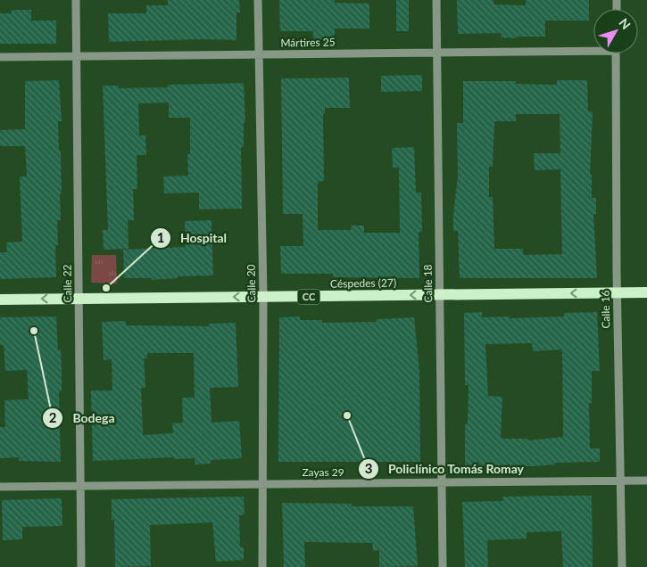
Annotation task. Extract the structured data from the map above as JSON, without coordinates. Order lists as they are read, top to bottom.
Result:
{
  "streets": {
    "main road": ["Céspedes (27)", "CC"],
    "street": [
      "Mártires 25",
      "Calle 22",
      "Calle 20",
      "Calle 18",
      "Calle 16",
      "Zayas 29"
    ]
  },
  "crossings": [
    ["Mártires 25", "Calle 22"],
    ["Mártires 25", "Calle 20"],
    ["Mártires 25", "Calle 18"],
    ["Calle 22", "Céspedes (27)"],
    ["Calle 22", "Zayas 29"],
    ["Calle 20", "Céspedes (27)"],
    ["Calle 20", "Zayas 29"],
    ["Céspedes (27)", "Calle 18"],
    ["Céspedes (27)", "Calle 16"],
    ["Calle 18", "Zayas 29"],
    ["Calle 16", "Zayas 29"]
  ],
  "one_way": ["Céspedes (27)"],
  "places": ["Hospital", "Bodega", "Policlínico Tomás Romay"],
  "north": "top right"
}
